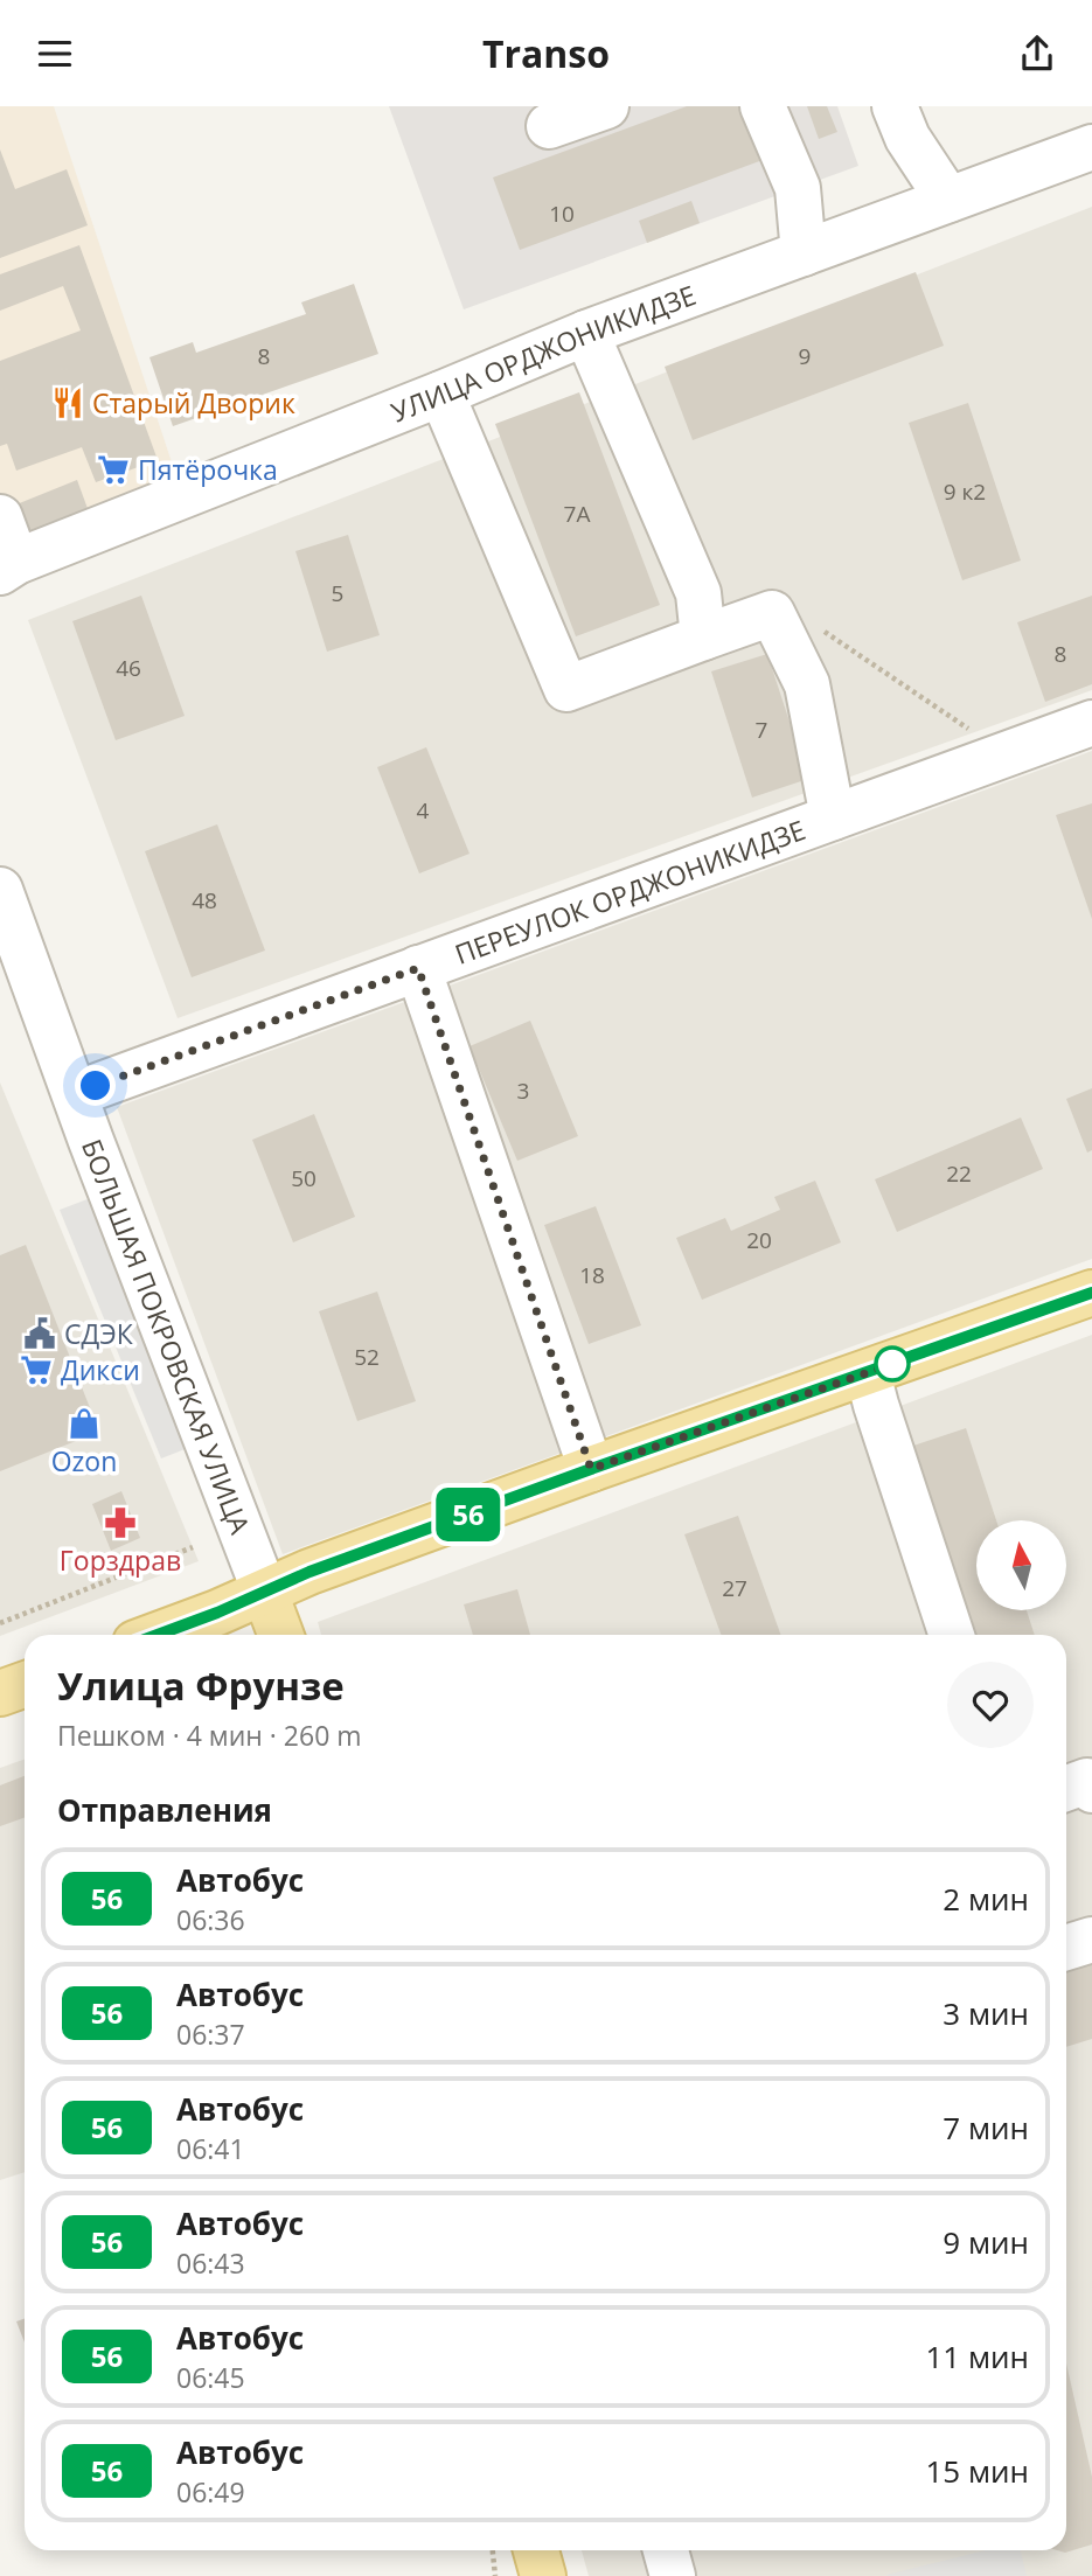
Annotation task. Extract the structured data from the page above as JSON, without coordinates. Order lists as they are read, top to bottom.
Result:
{
  "streets": {
    "main road": ["БОЛЬШАЯ ПОКРОВСКАЯ УЛИЦА"],
    "street": ["УЛИЦА ОРДЖОНИКИДЗЕ", "ПЕРЕУЛОК ОРДЖОНИКИДЗЕ"]
  },
  "crossings": [
    ["ПЕРЕУЛОК ОРДЖОНИКИДЗЕ", "БОЛЬШАЯ ПОКРОВСКАЯ УЛИЦА"]
  ],
  "places": {
    "restaurant": ["Старый Дворик"],
    "supermarket": ["Пятёрочка", "Дикси"],
    "public building": ["СДЭК"],
    "shop": ["Ozon"],
    "pharmacy": ["Горздрав"]
  },
  "lines": ["bus line 56"],
  "house_numbers": [
    "10",
    "8",
    "9",
    "9 к2",
    "7А",
    "5",
    "8",
    "46",
    "7",
    "4",
    "48",
    "3",
    "22",
    "50",
    "20",
    "18",
    "52",
    "27"
  ],
  "north": "top",
  "page": {
    "header": "Transo",
    "on_map": "56",
    "heading": [
      ["Улица Фрунзе", "Пешком · 4 мин · 260 m"],
      "Отправления"
    ],
    "list": [
      {
        "mark": "56",
        "name": "Автобус",
        "note": "06:36",
        "value": "2 мин"
      },
      {
        "mark": "56",
        "name": "Автобус",
        "note": "06:37",
        "value": "3 мин"
      },
      {
        "mark": "56",
        "name": "Автобус",
        "note": "06:41",
        "value": "7 мин"
      },
      {
        "mark": "56",
        "name": "Автобус",
        "note": "06:43",
        "value": "9 мин"
      },
      {
        "mark": "56",
        "name": "Автобус",
        "note": "06:45",
        "value": "11 мин"
      },
      {
        "mark": "56",
        "name": "Автобус",
        "note": "06:49",
        "value": "15 мин"
      }
    ]
  }
}
